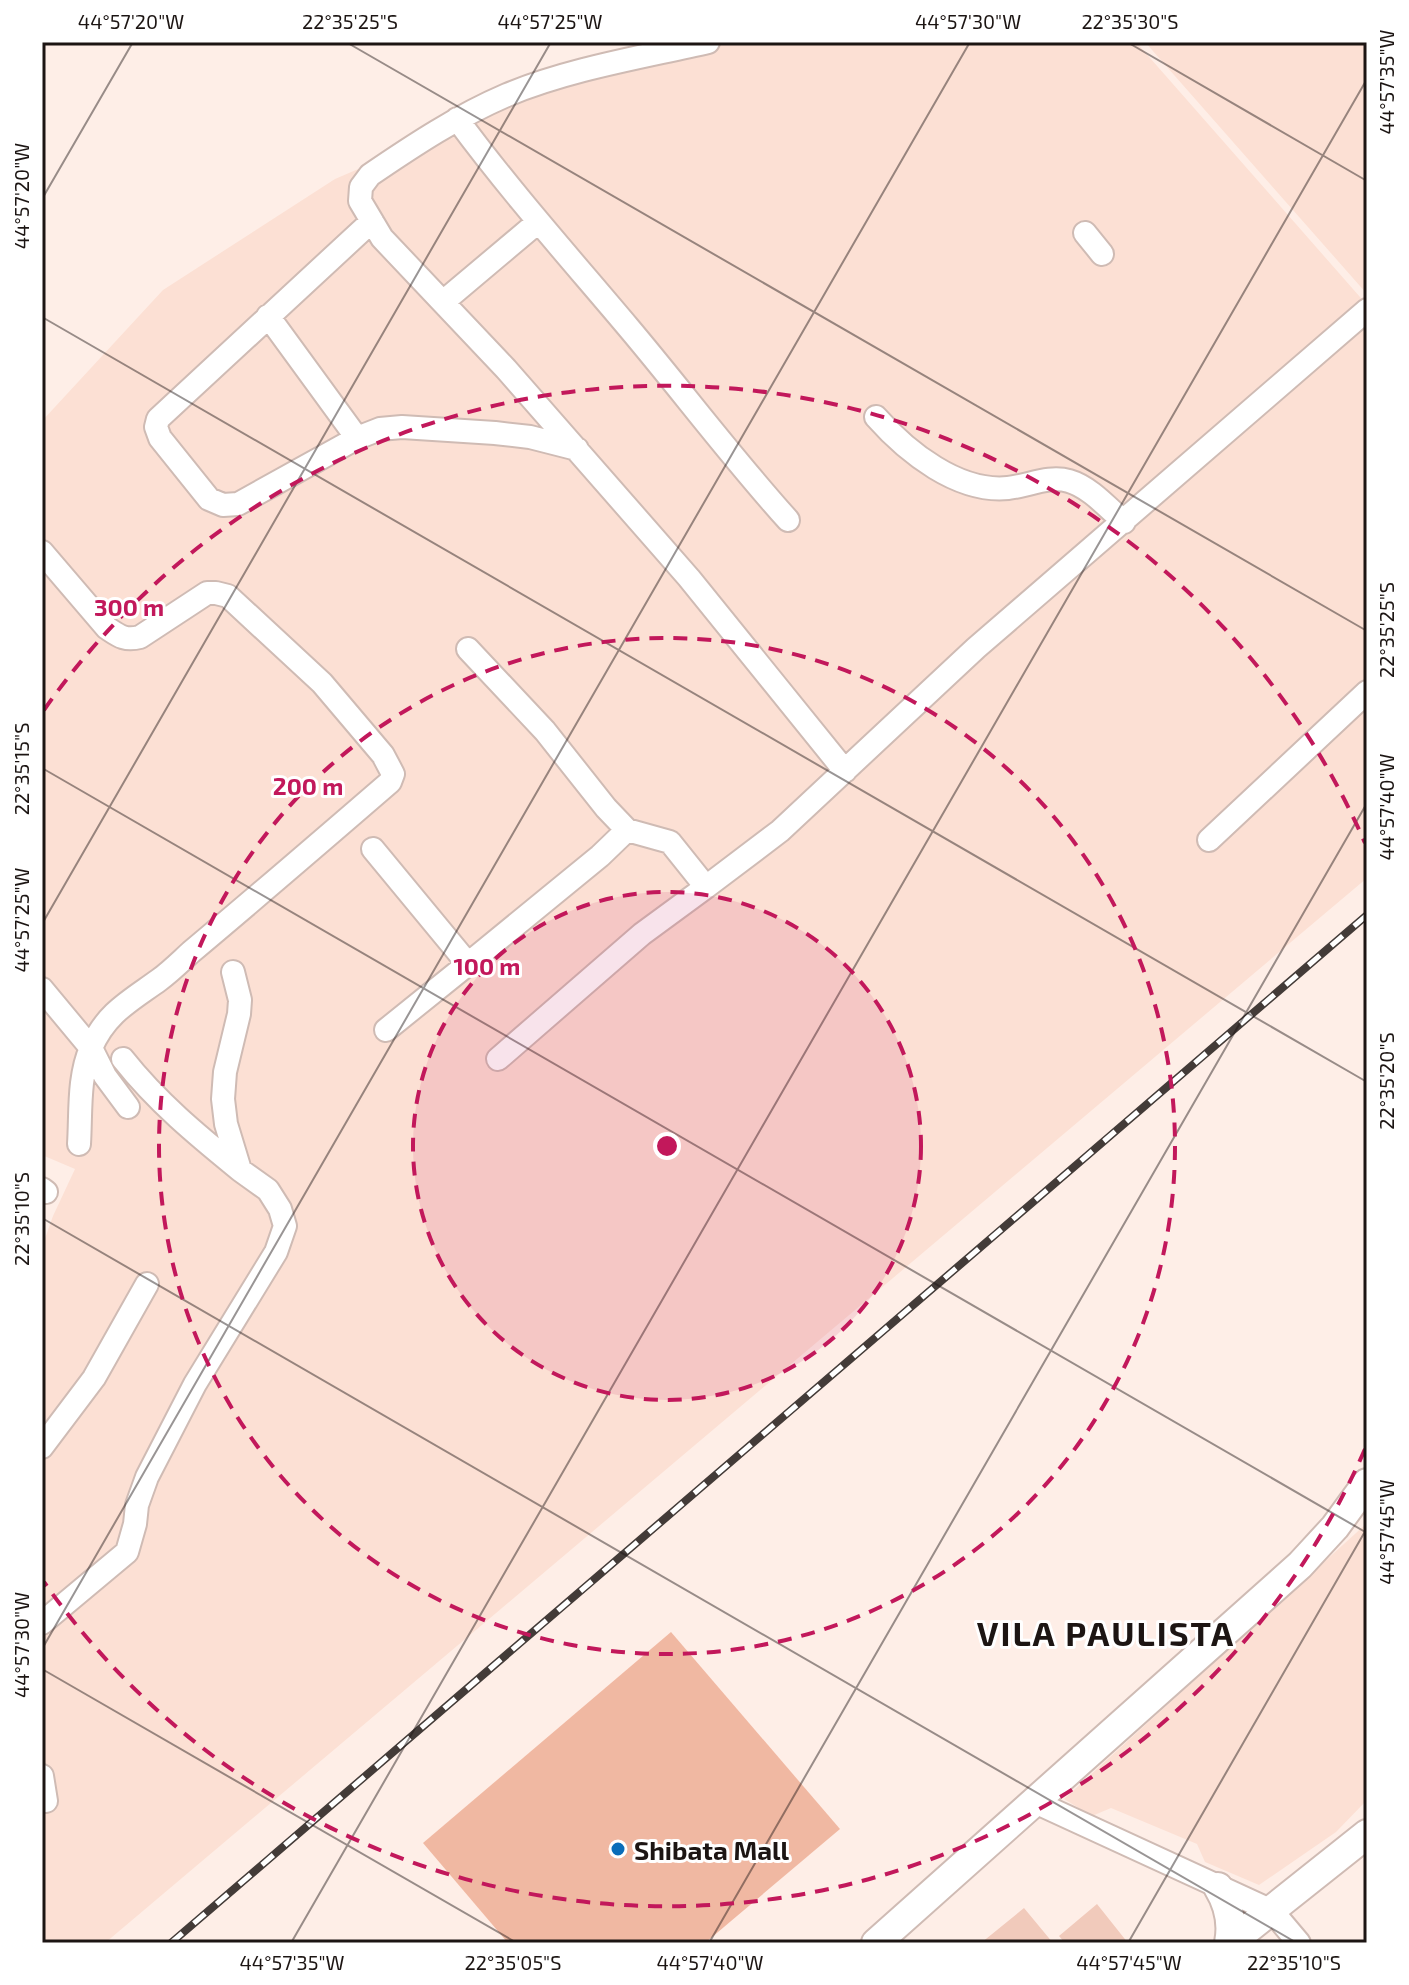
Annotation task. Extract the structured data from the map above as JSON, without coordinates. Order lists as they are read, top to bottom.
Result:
{
  "districts": ["VILA PAULISTA"],
  "places": ["Shibata Mall"],
  "coordinates": [
    "44°57'20\"W",
    "22°35'25\"S",
    "44°57'25\"W",
    "44°57'30\"W",
    "22°35'30\"S",
    "44°57'35\"W",
    "22°35'15\"S",
    "44°57'40\"W",
    "22°35'20\"S",
    "22°35'10\"S",
    "44°57'45\"W",
    "22°35'05\"S"
  ],
  "rings": ["300 m", "200 m", "100 m"]
}
